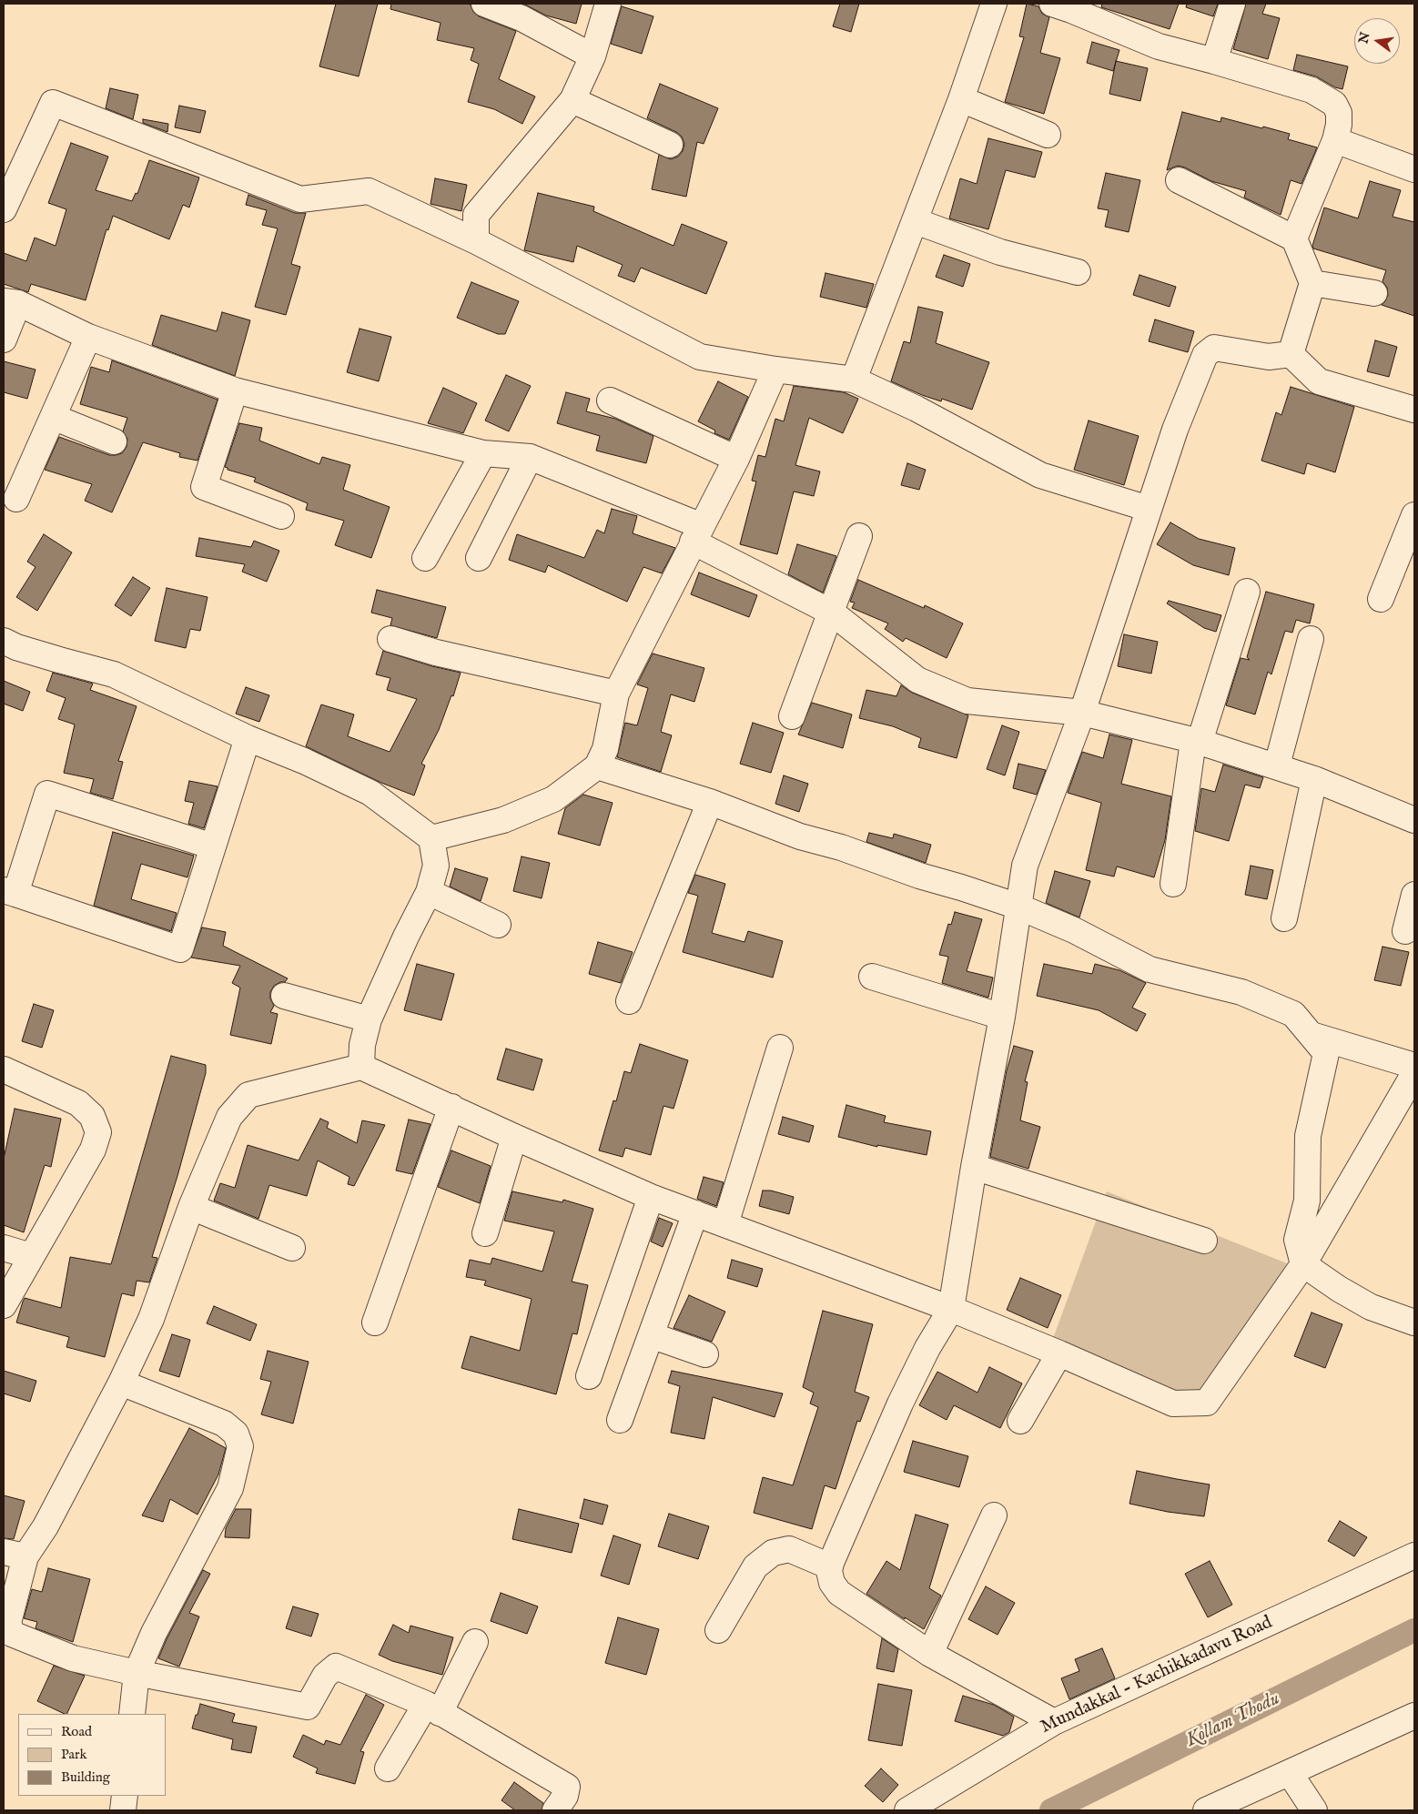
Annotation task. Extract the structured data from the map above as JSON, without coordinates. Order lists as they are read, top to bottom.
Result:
{
  "streets": {
    "street": ["Mundakkal - Kachikkadavu Road"]
  },
  "water": ["Kollam Thodu"],
  "legend": ["Road", "Park", "Building"],
  "north": "left"
}
